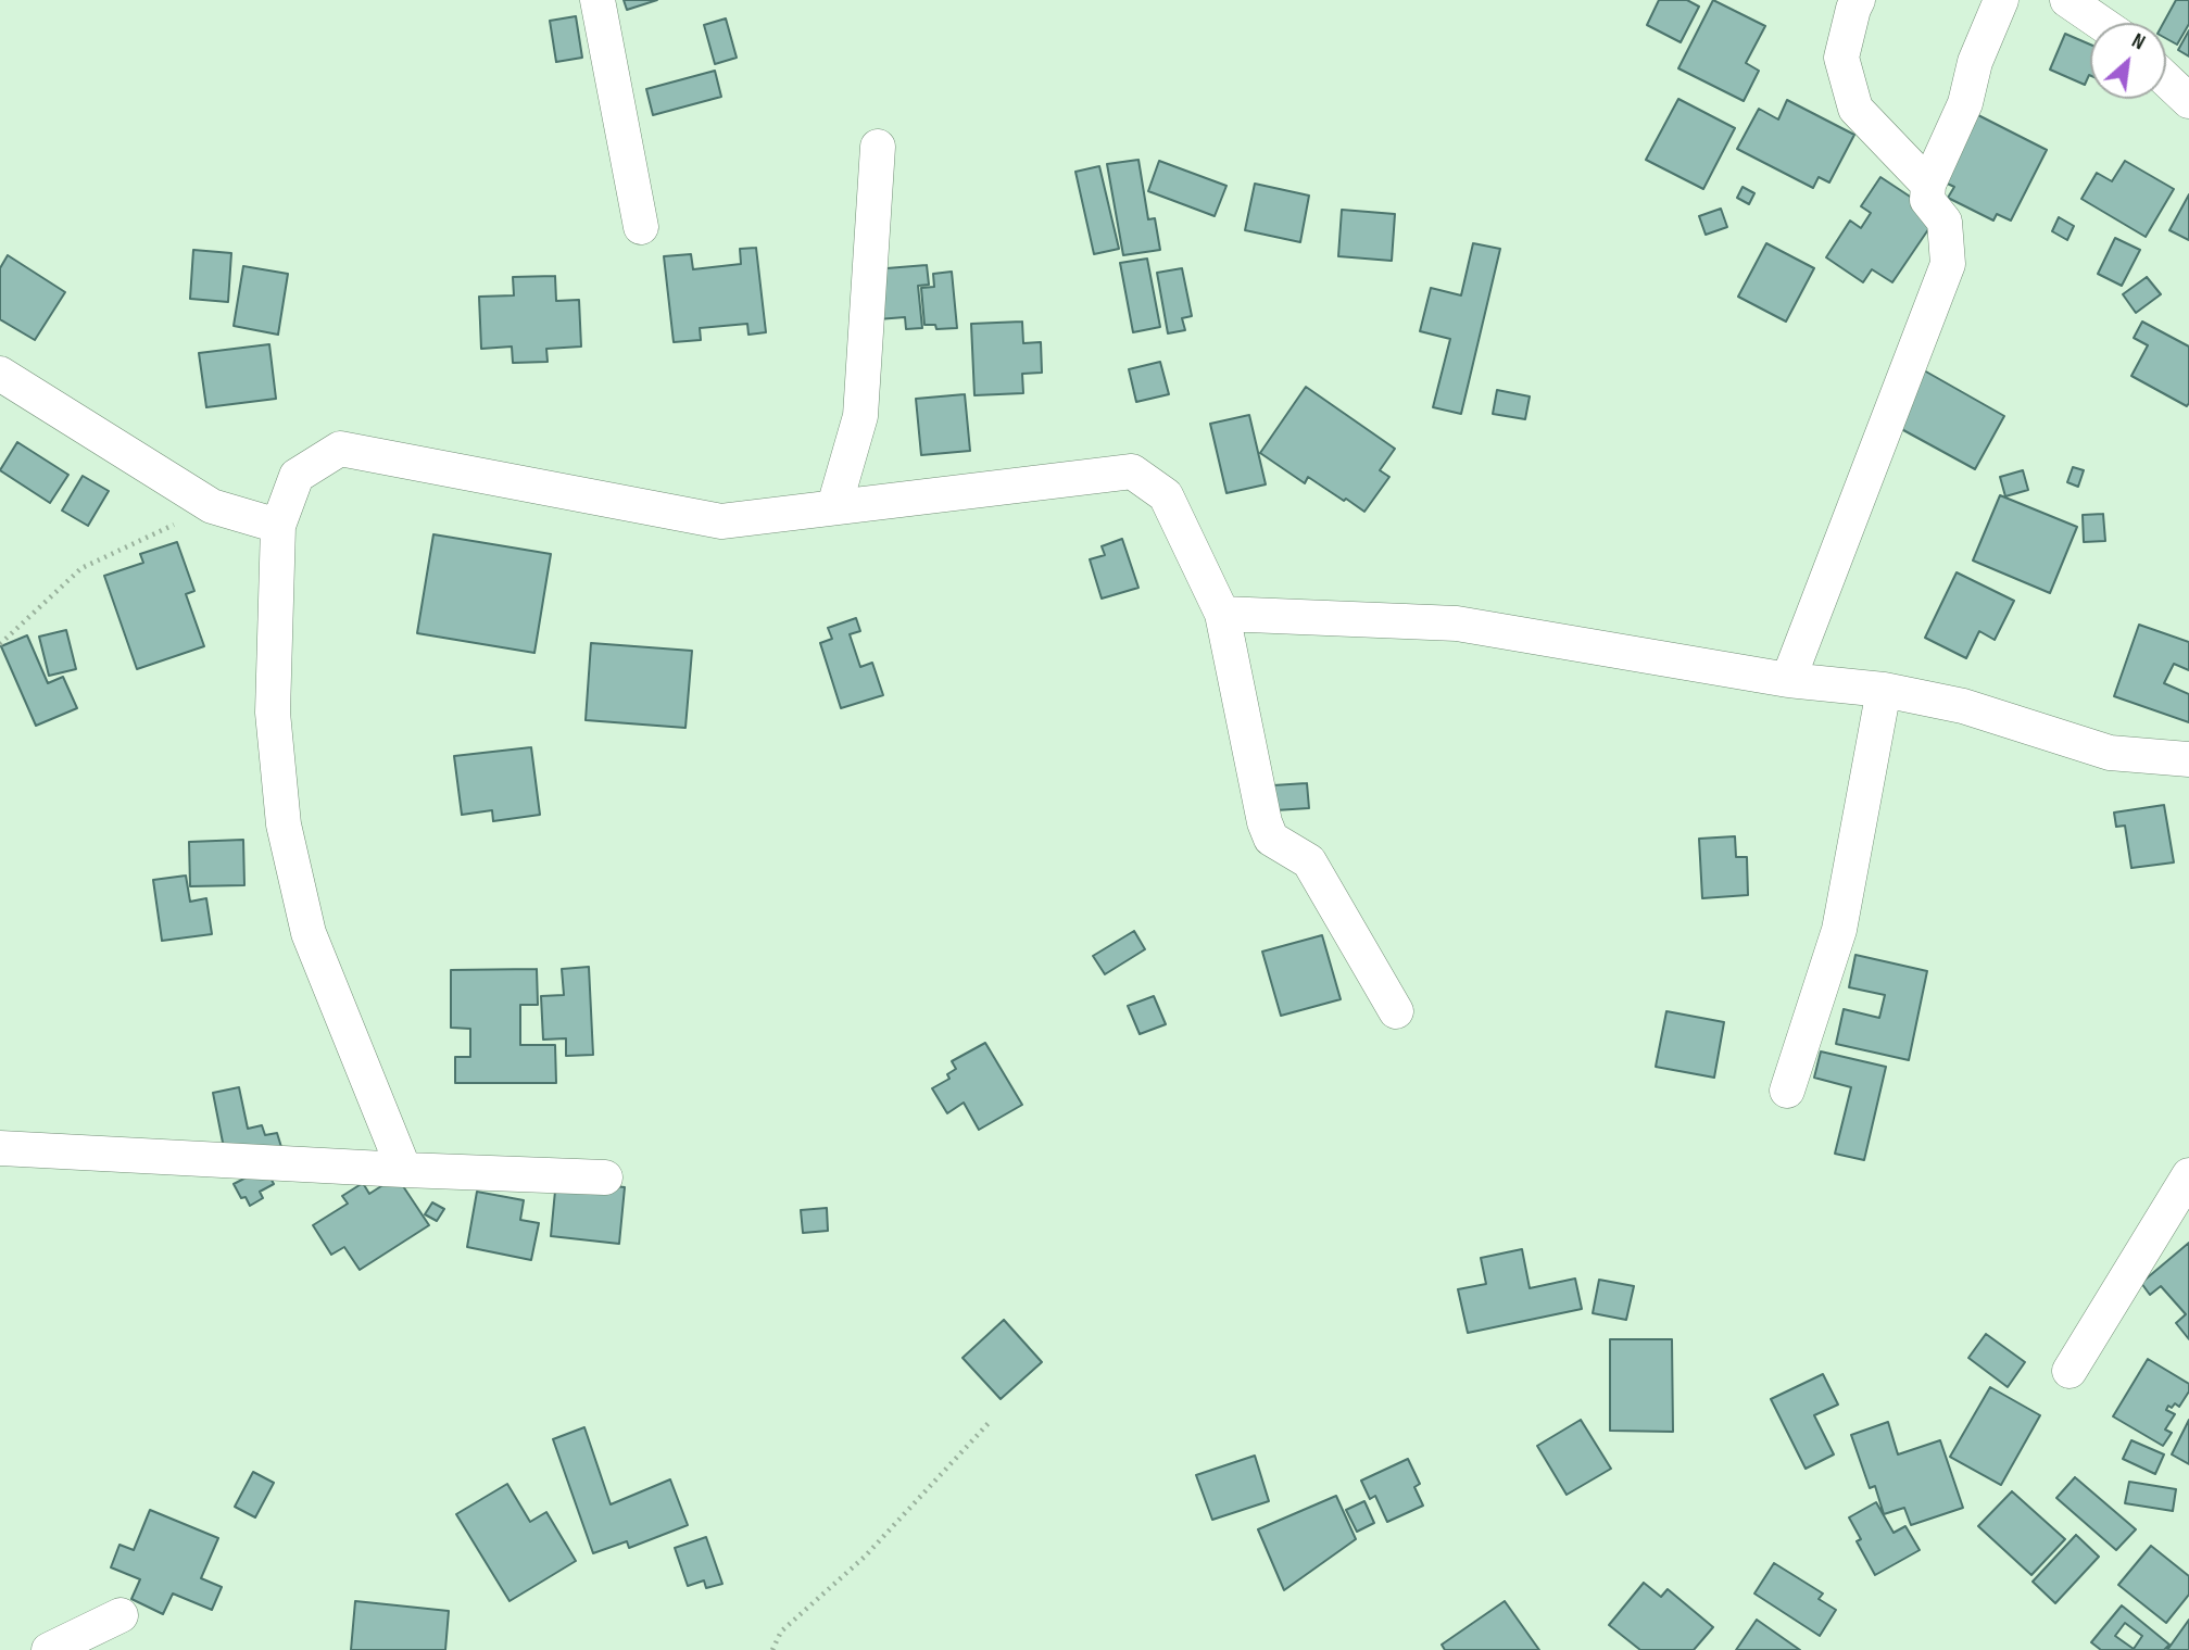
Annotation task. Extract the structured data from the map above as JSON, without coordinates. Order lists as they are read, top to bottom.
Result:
{
  "north": "top right"
}
